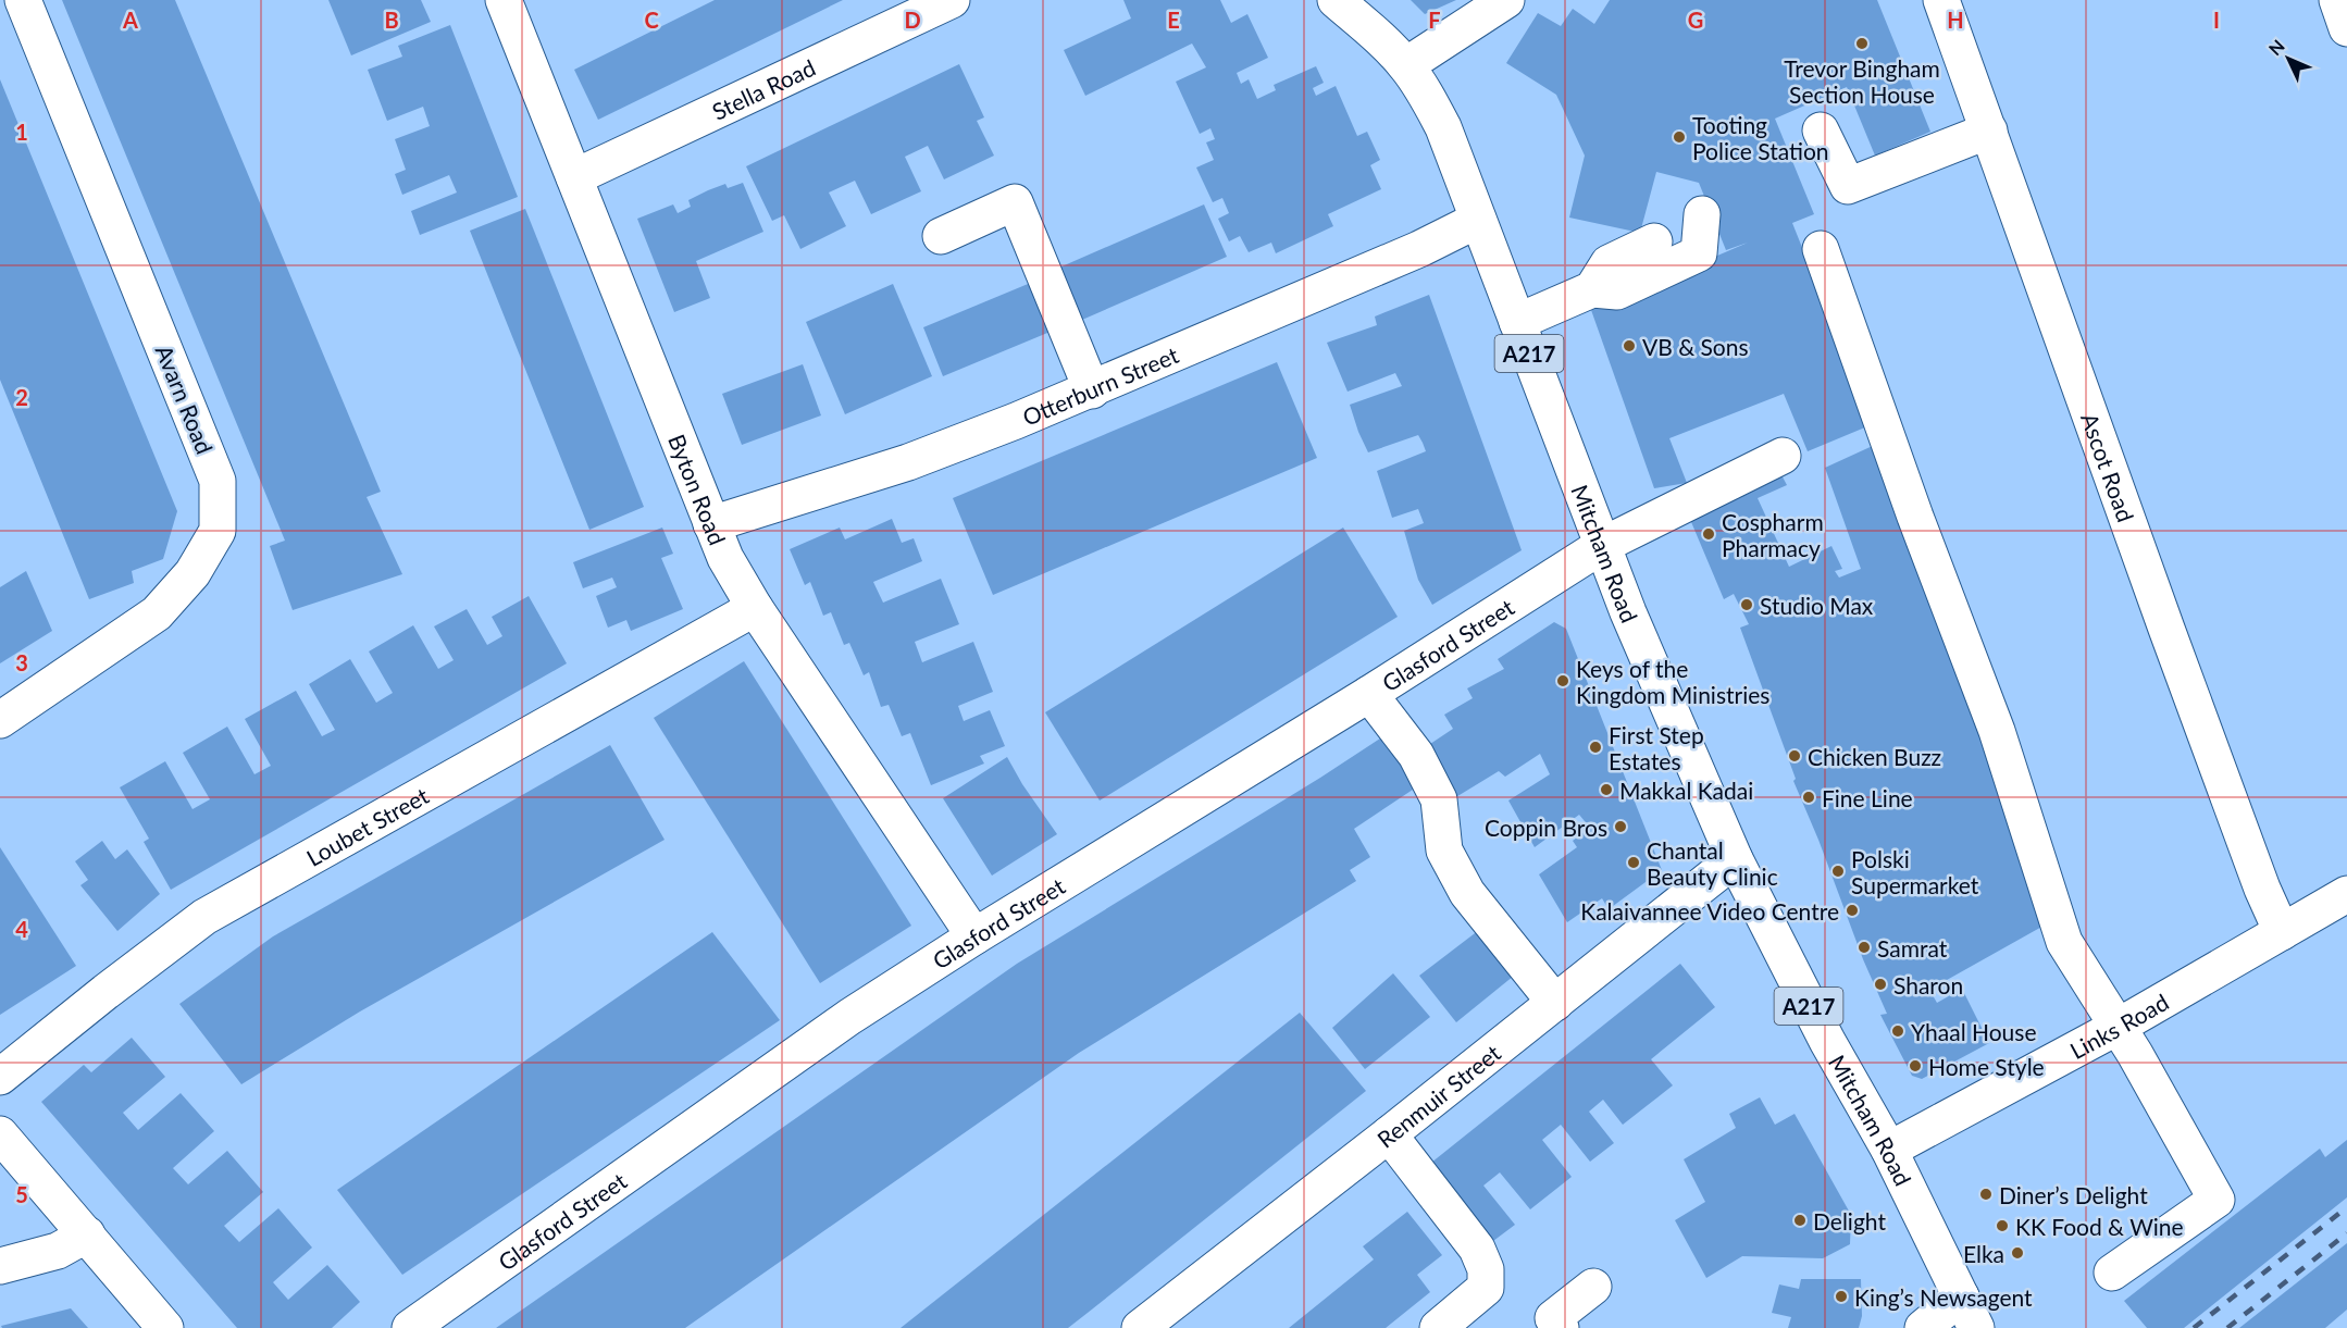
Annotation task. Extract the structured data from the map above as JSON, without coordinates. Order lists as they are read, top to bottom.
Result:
{
  "streets": {
    "street": [
      "Stella Road",
      "A217",
      "Otterburn Street",
      "Avarn Road",
      "Ascot Road",
      "Byton Road",
      "Mitcham Road",
      "Glasford Street",
      "Loubet Street",
      "Links Road",
      "Renmuir Street"
    ]
  },
  "crossings": [
    ["Stella Road", "Byton Road"],
    ["Otterburn Street", "Byton Road"],
    ["Otterburn Street", "Mitcham Road"],
    ["Ascot Road", "Links Road"],
    ["Byton Road", "Glasford Street"],
    ["Byton Road", "Loubet Street"],
    ["Mitcham Road", "Glasford Street"],
    ["Mitcham Road", "Links Road"],
    ["Mitcham Road", "Renmuir Street"]
  ],
  "places": [
    "Trevor Bingham Section House",
    "Tooting Police Station",
    "VB & Sons",
    "Cospharm Pharmacy",
    "Studio Max",
    "Keys of the Kingdom Ministries",
    "First Step Estates",
    "Chicken Buzz",
    "Makkal Kadai",
    "Fine Line",
    "Coppin Bros",
    "Chantal Beauty Clinic",
    "Polski Supermarket",
    "Kalaivannee Video Centre",
    "Samrat",
    "Sharon",
    "Yhaal House",
    "Home Style",
    "Diner’s Delight",
    "Delight",
    "KK Food & Wine",
    "Elka",
    "King’s Newsagent"
  ],
  "north": "top left",
  "grid": {
    "columns": [
      "A",
      "B",
      "C",
      "D",
      "E",
      "F",
      "G",
      "H",
      "I"
    ],
    "rows": [
      "1",
      "2",
      "3",
      "4",
      "5"
    ]
  }
}
